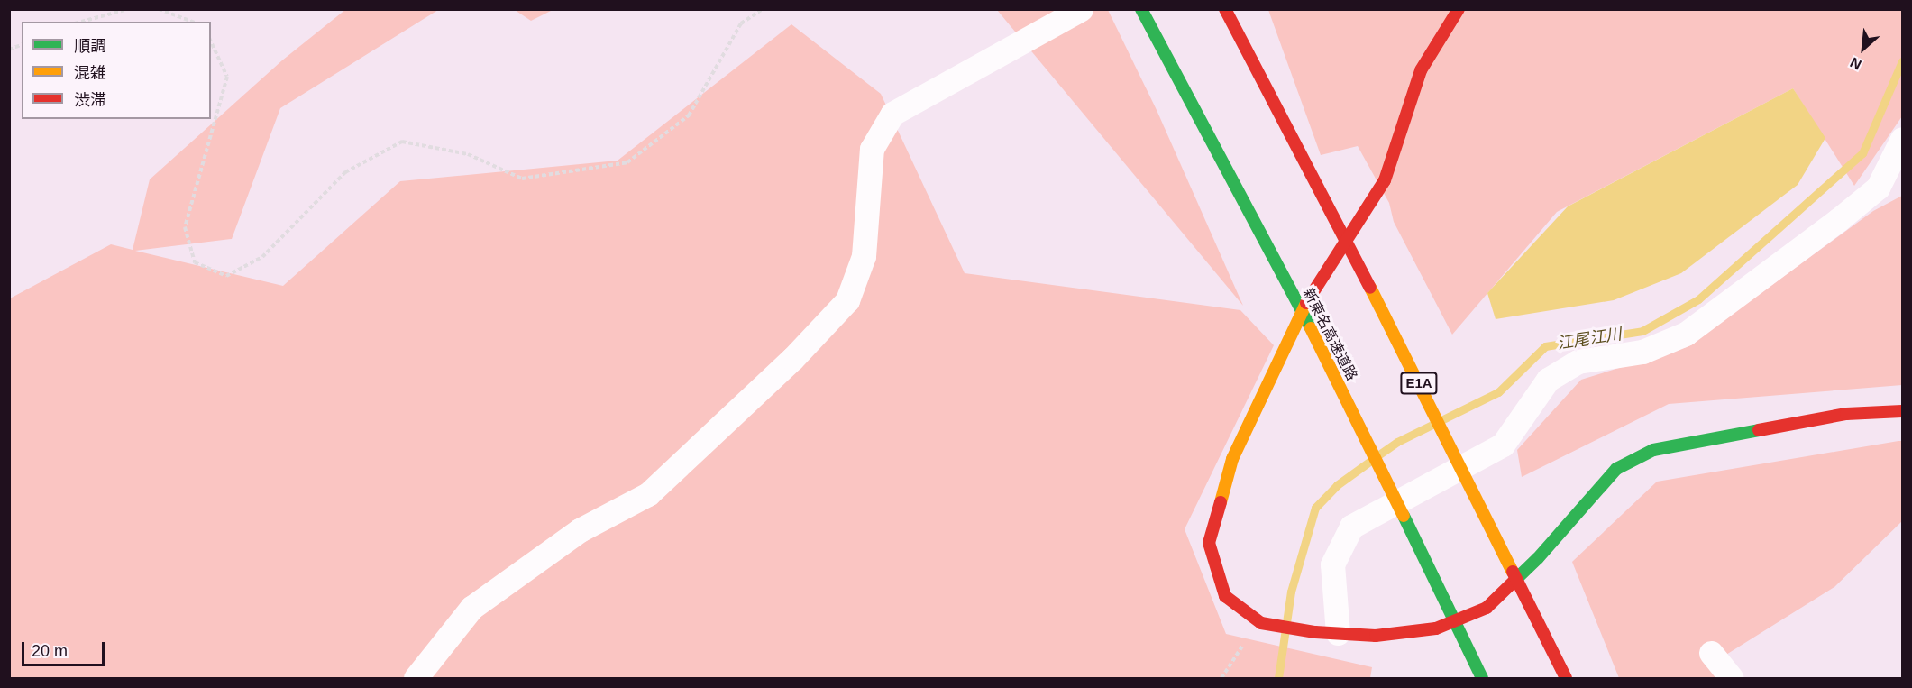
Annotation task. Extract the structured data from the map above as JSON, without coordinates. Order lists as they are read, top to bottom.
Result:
{
  "streets": {
    "main road": ["新東名高速道路", "E1A"]
  },
  "water": ["江尾江川"],
  "legend": ["順調", "混雑", "渋滞"],
  "scale_bar": "20 m",
  "north": "bottom left"
}
